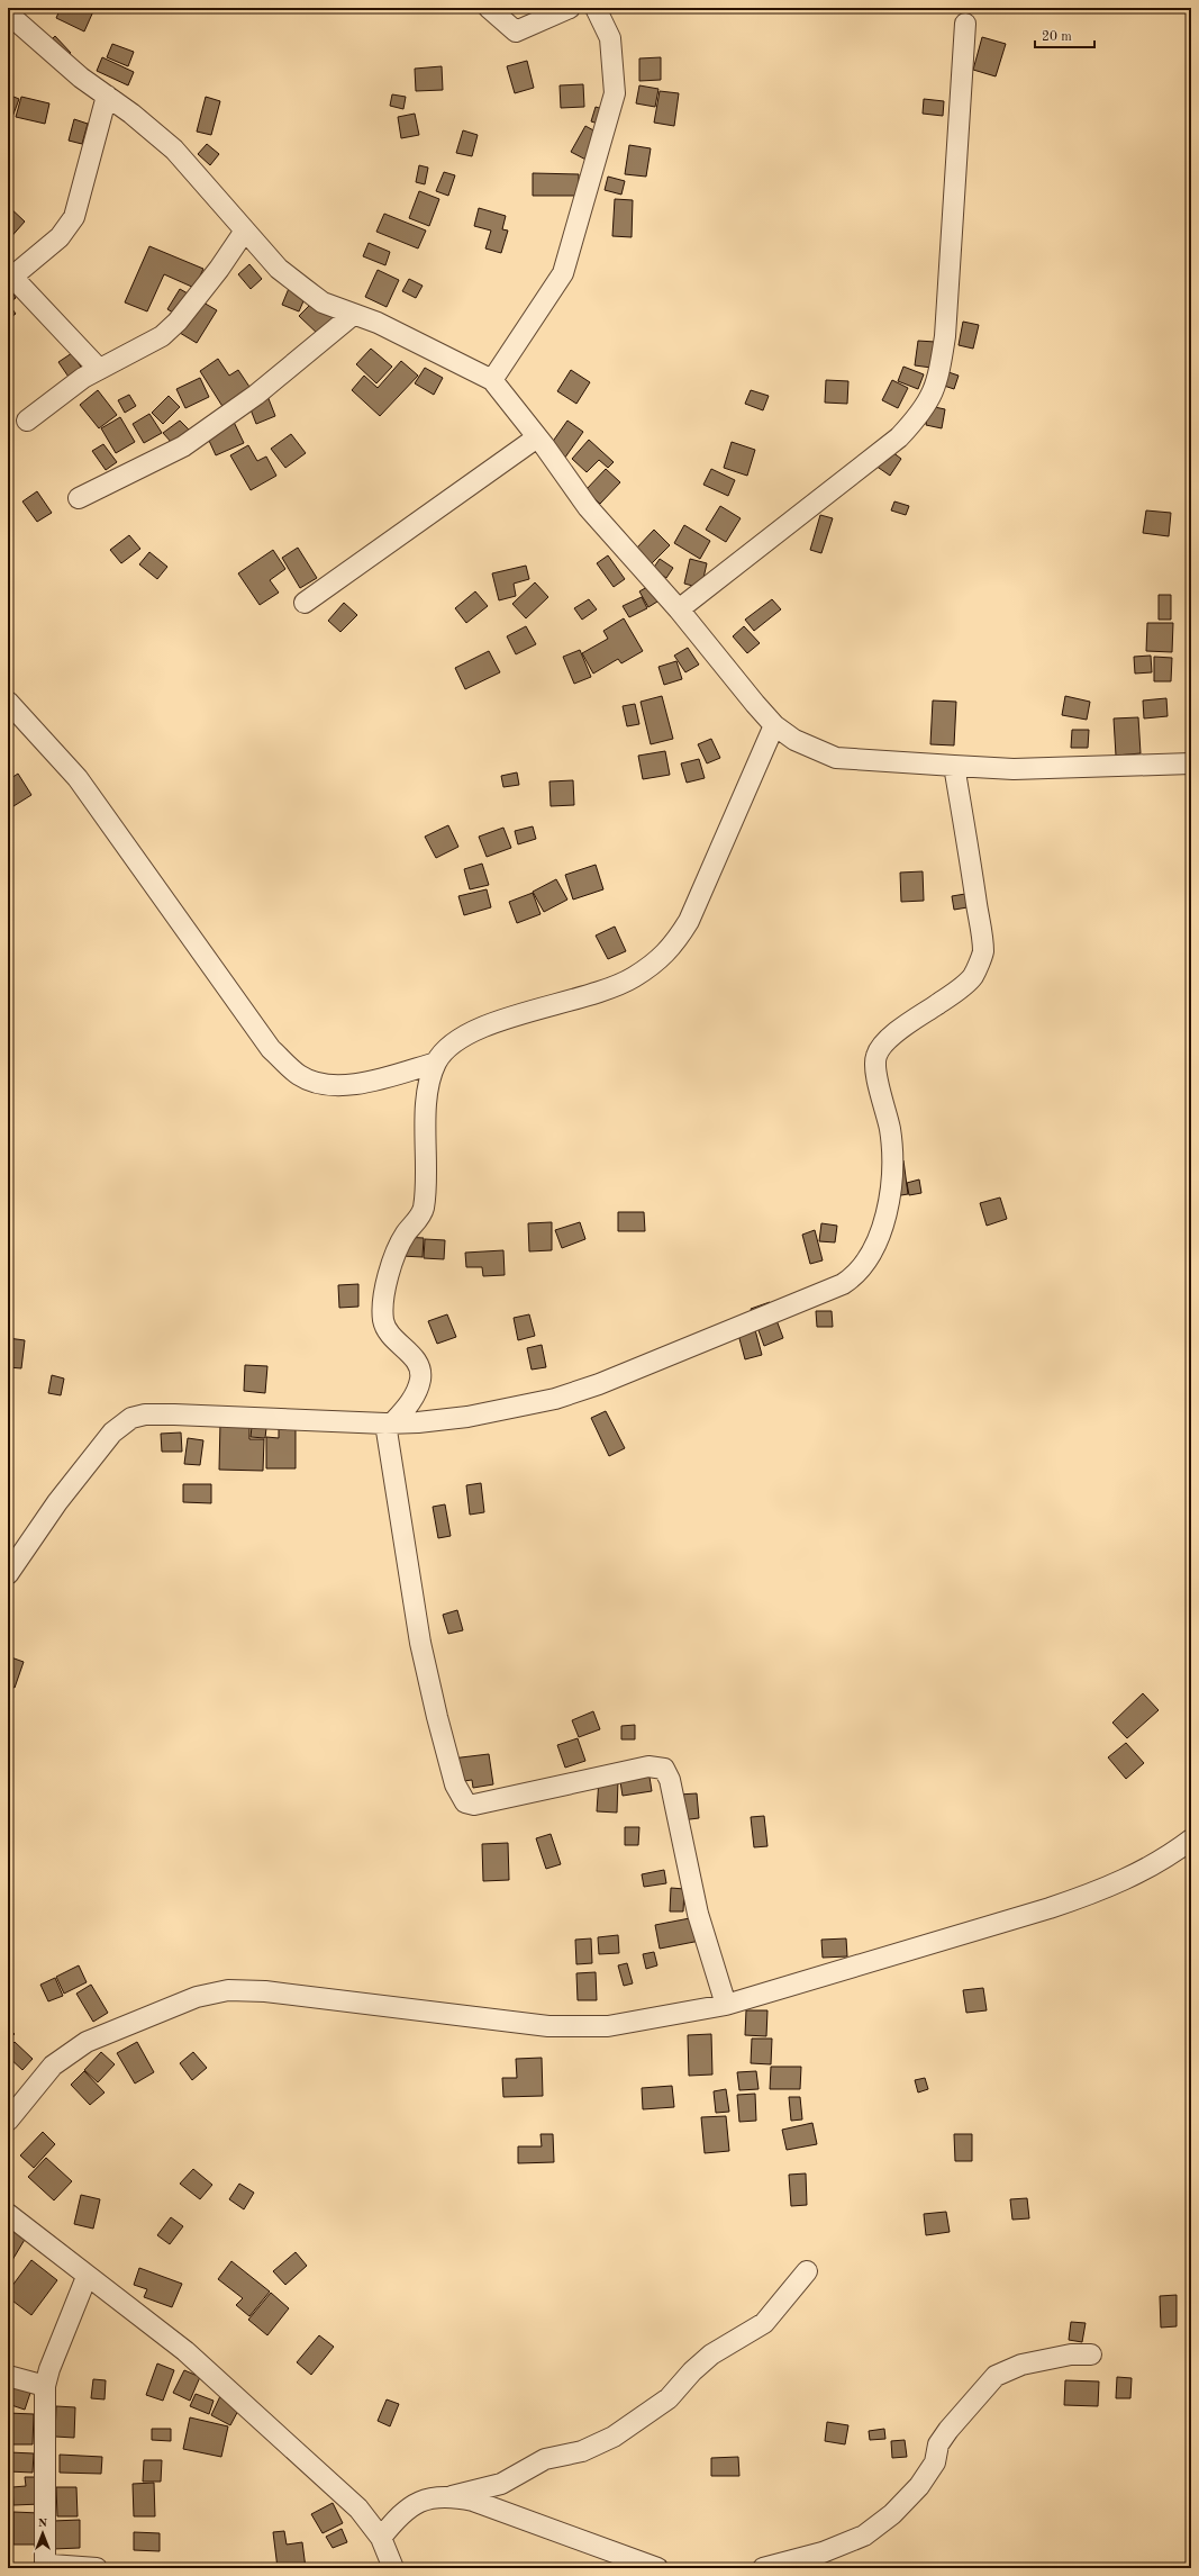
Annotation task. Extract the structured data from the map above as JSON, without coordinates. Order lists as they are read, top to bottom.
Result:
{
  "scale_bar": "20 m",
  "north": "top"
}
